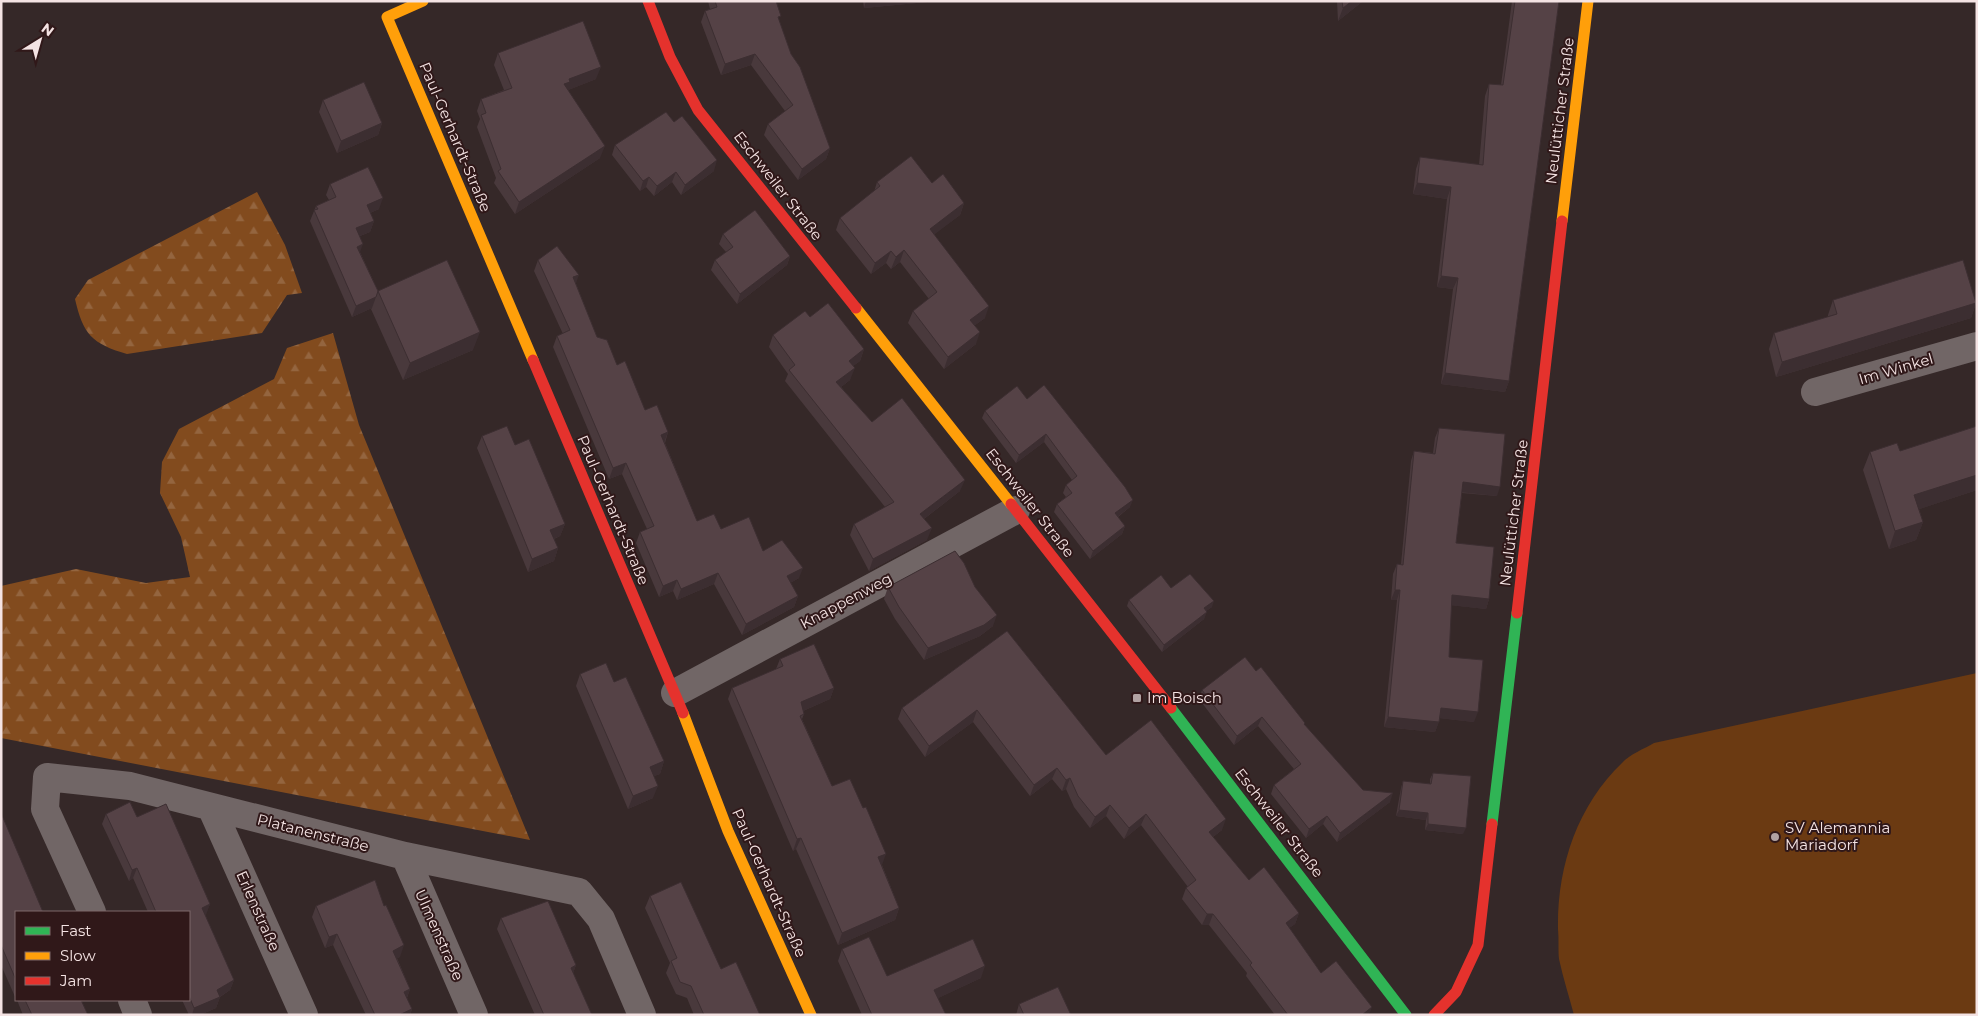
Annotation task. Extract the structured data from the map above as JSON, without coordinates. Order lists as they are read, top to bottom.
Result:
{
  "streets": {
    "street": [
      "Neulütticher Straße",
      "Paul-Gerhardt-Straße",
      "Eschweiler Straße",
      "Im Winkel",
      "Knappenweg",
      "Platanenstraße",
      "Erlenstraße",
      "Ulmenstraße"
    ]
  },
  "crossings": [
    ["Paul-Gerhardt-Straße", "Knappenweg"],
    ["Eschweiler Straße", "Knappenweg"],
    ["Platanenstraße", "Erlenstraße"],
    ["Platanenstraße", "Ulmenstraße"]
  ],
  "places": {
    "transit": ["Im Boisch"],
    "other": ["SV Alemannia Mariadorf"]
  },
  "legend": ["Fast", "Slow", "Jam"],
  "north": "top right"
}
